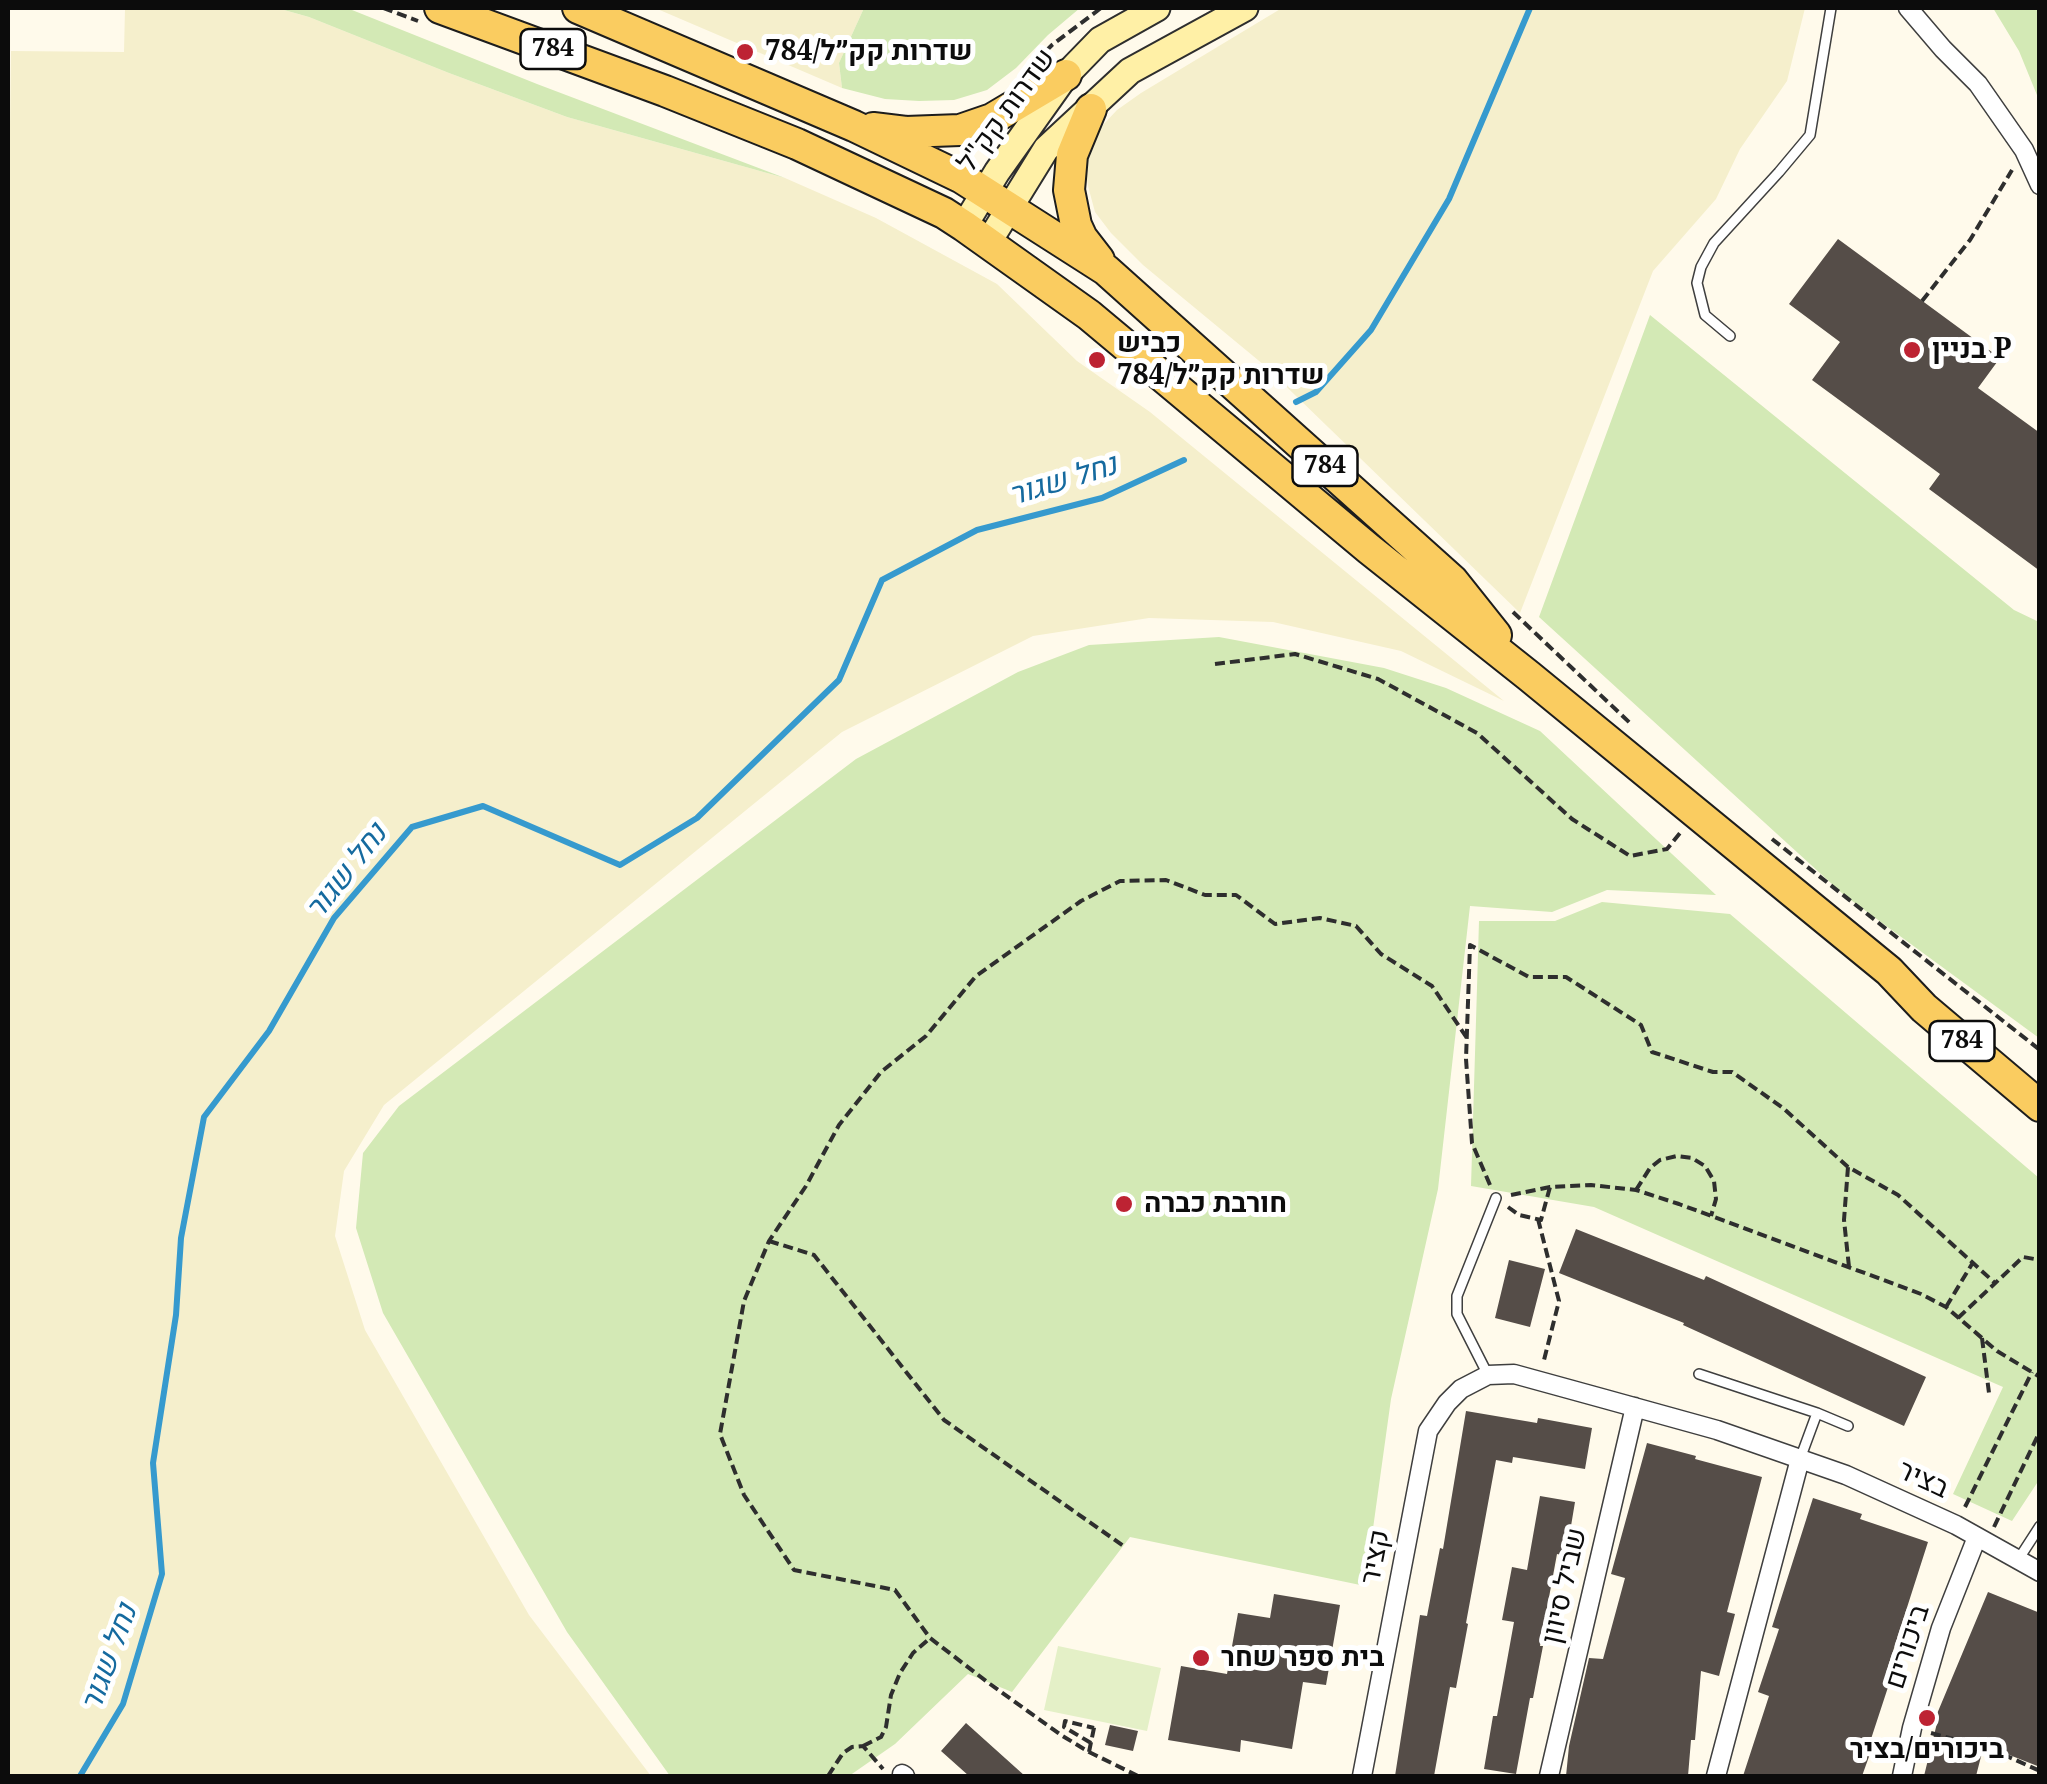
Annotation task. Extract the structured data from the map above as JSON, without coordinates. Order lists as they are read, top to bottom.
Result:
{
  "streets": {
    "main road": ["784"],
    "street": [
      "שדרות קק\"ל",
      "בציר",
      "קציר",
      "שביל סיוון",
      "ביכורים"
    ]
  },
  "crossings": [
    ["784", "שדרות קק\"ל"],
    ["בציר", "שביל סיוון"],
    ["בציר", "ביכורים"]
  ],
  "water": ["נחל שגור"],
  "places": [
    "784/שדרות קק״ל",
    "בניין P",
    "כביש 784/שדרות קק״ל",
    "חורבת כברה",
    "בית ספר שחר",
    "ביכורים/בציר"
  ]
}
